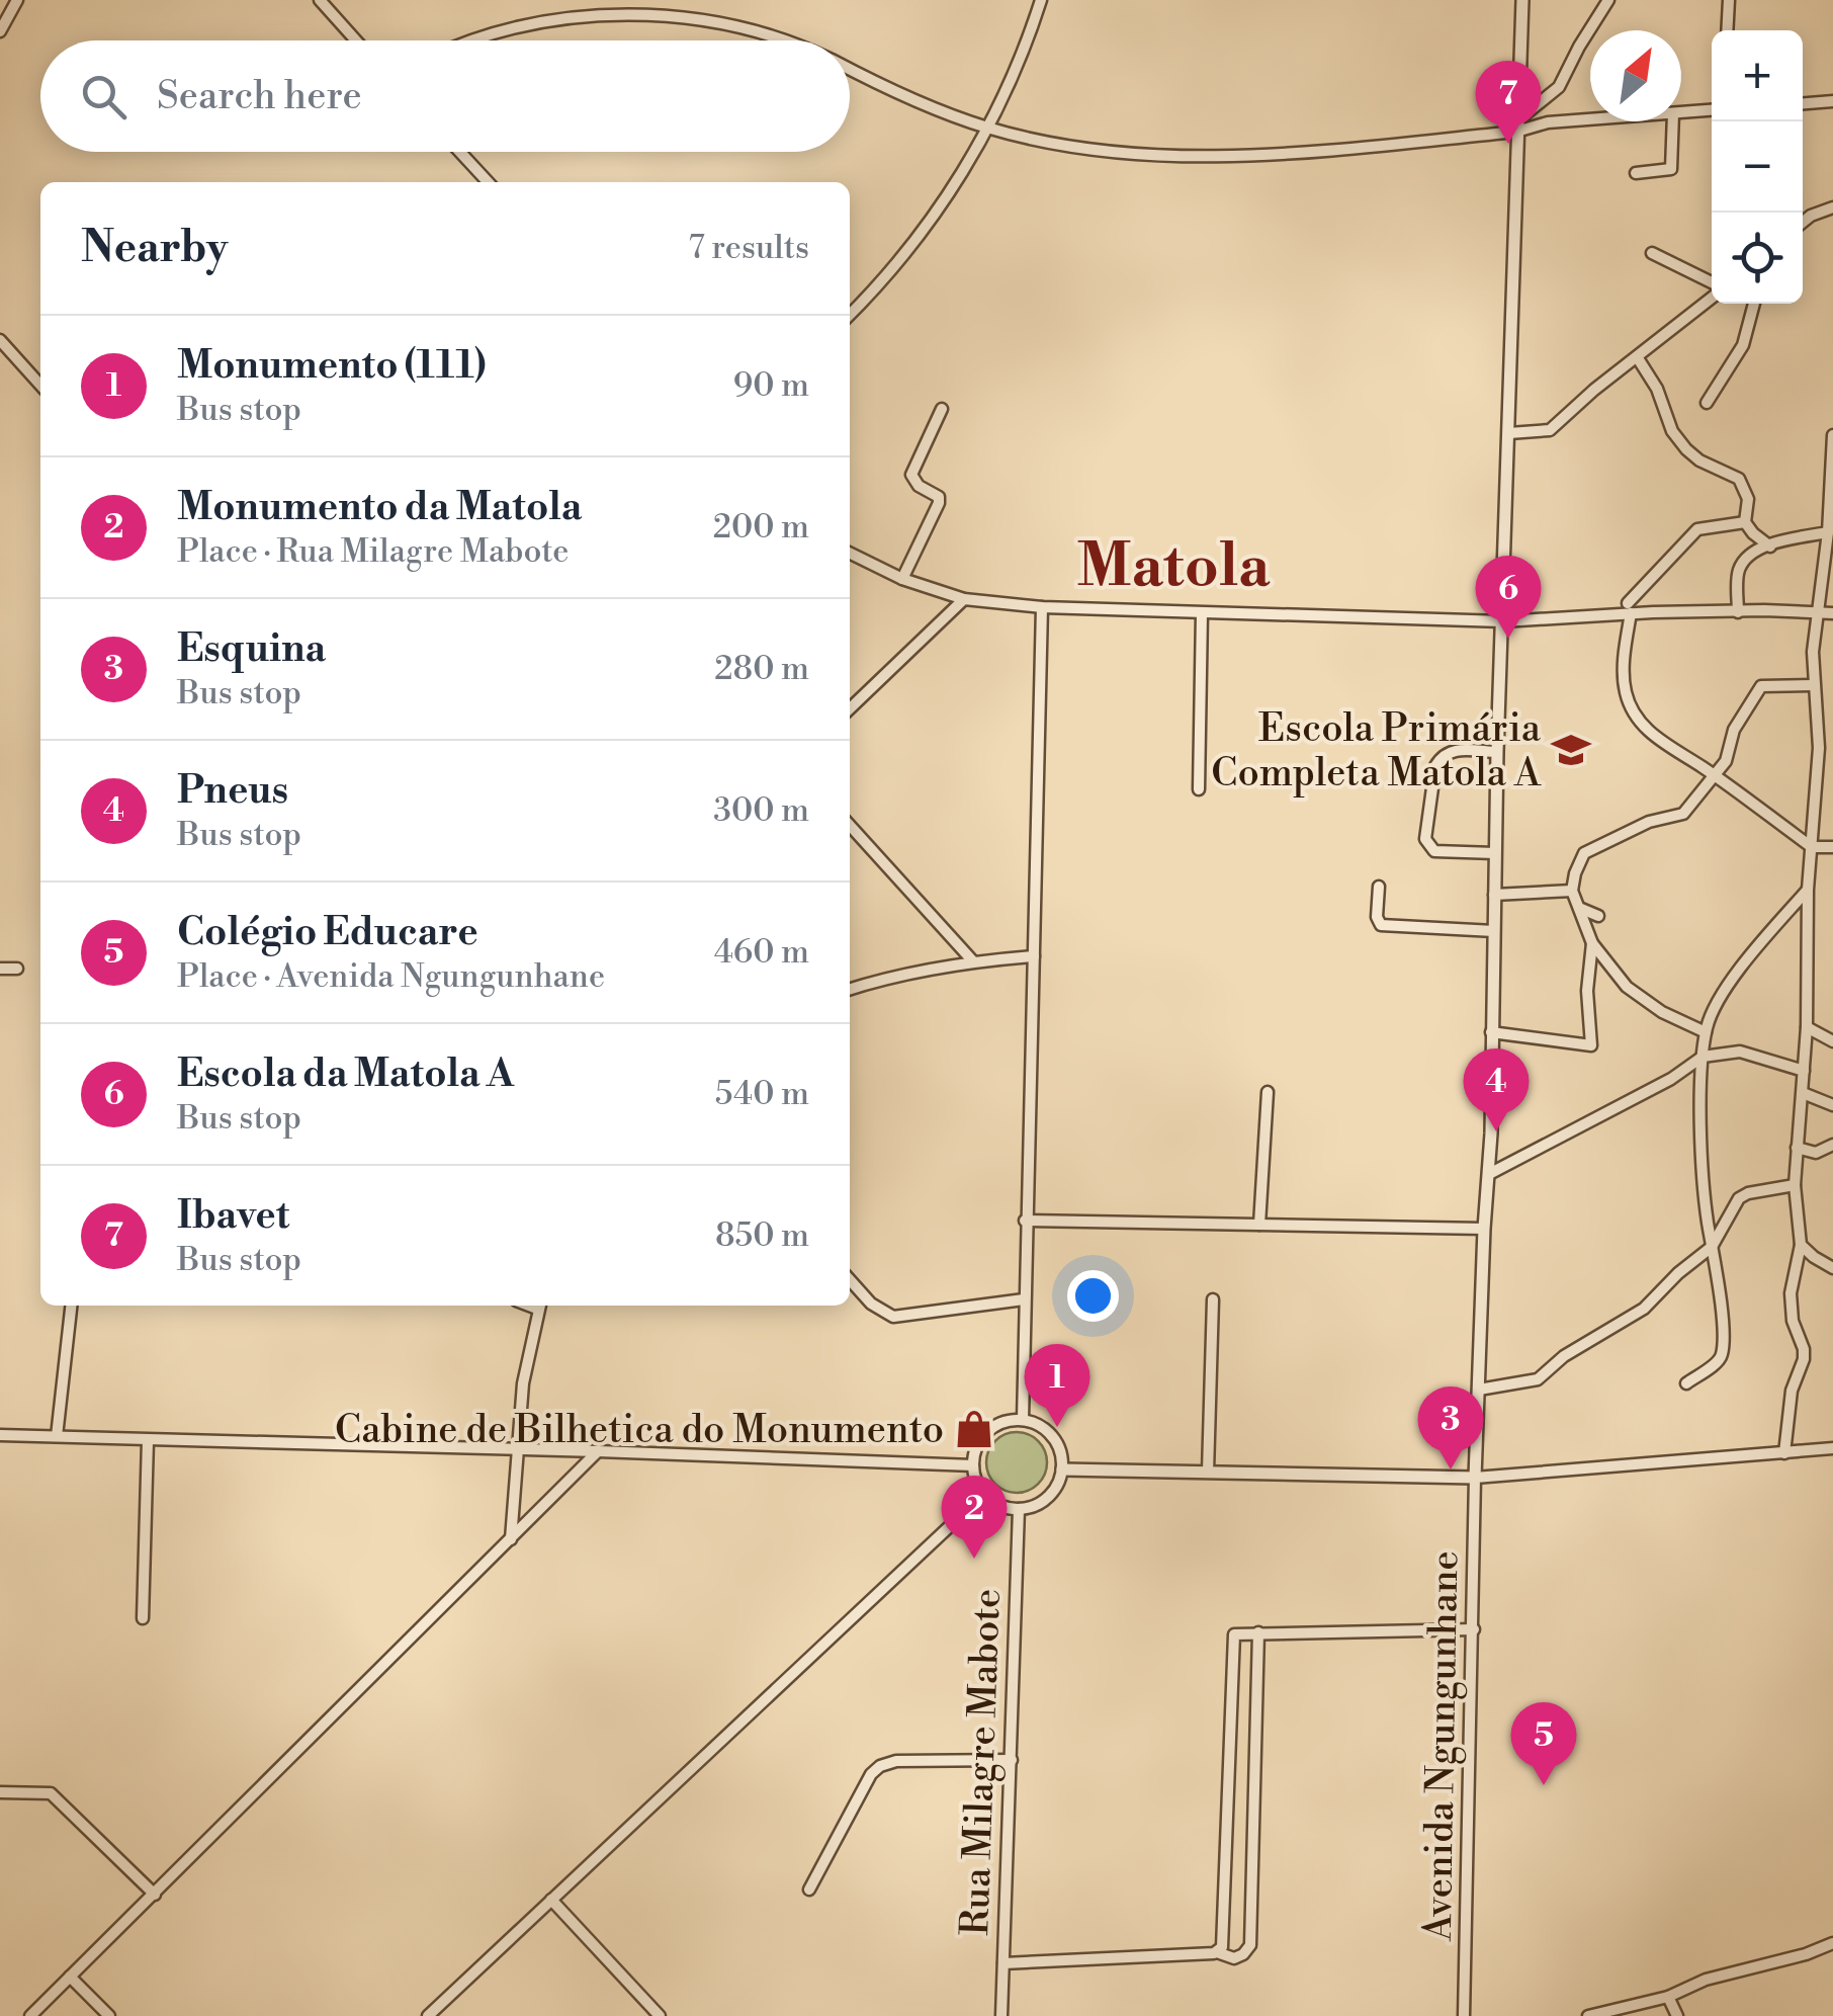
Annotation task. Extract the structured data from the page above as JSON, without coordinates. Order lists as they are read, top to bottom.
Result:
{
  "streets": {
    "street": ["Avenida Ngungunhane", "Rua Milagre Mabote"]
  },
  "districts": ["Matola"],
  "places": {
    "school or university": ["Escola Primária Completa Matola A"],
    "shop": ["Cabine de Bilhetica do Monumento"]
  },
  "north": "top right",
  "page": {
    "map_buttons": ["+", "−"],
    "search": "Search here",
    "pins": [
      "7",
      "6",
      "4",
      "1",
      "3",
      "2",
      "5"
    ],
    "heading": ["Nearby", "7 results"],
    "list": [
      {
        "mark": "1",
        "name": "Monumento (111)",
        "note": "Bus stop",
        "value": "90 m"
      },
      {
        "mark": "2",
        "name": "Monumento da Matola",
        "note": "Place · Rua Milagre Mabote",
        "value": "200 m"
      },
      {
        "mark": "3",
        "name": "Esquina",
        "note": "Bus stop",
        "value": "280 m"
      },
      {
        "mark": "4",
        "name": "Pneus",
        "note": "Bus stop",
        "value": "300 m"
      },
      {
        "mark": "5",
        "name": "Colégio Educare",
        "note": "Place · Avenida Ngungunhane",
        "value": "460 m"
      },
      {
        "mark": "6",
        "name": "Escola da Matola A",
        "note": "Bus stop",
        "value": "540 m"
      },
      {
        "mark": "7",
        "name": "Ibavet",
        "note": "Bus stop",
        "value": "850 m"
      }
    ]
  }
}
